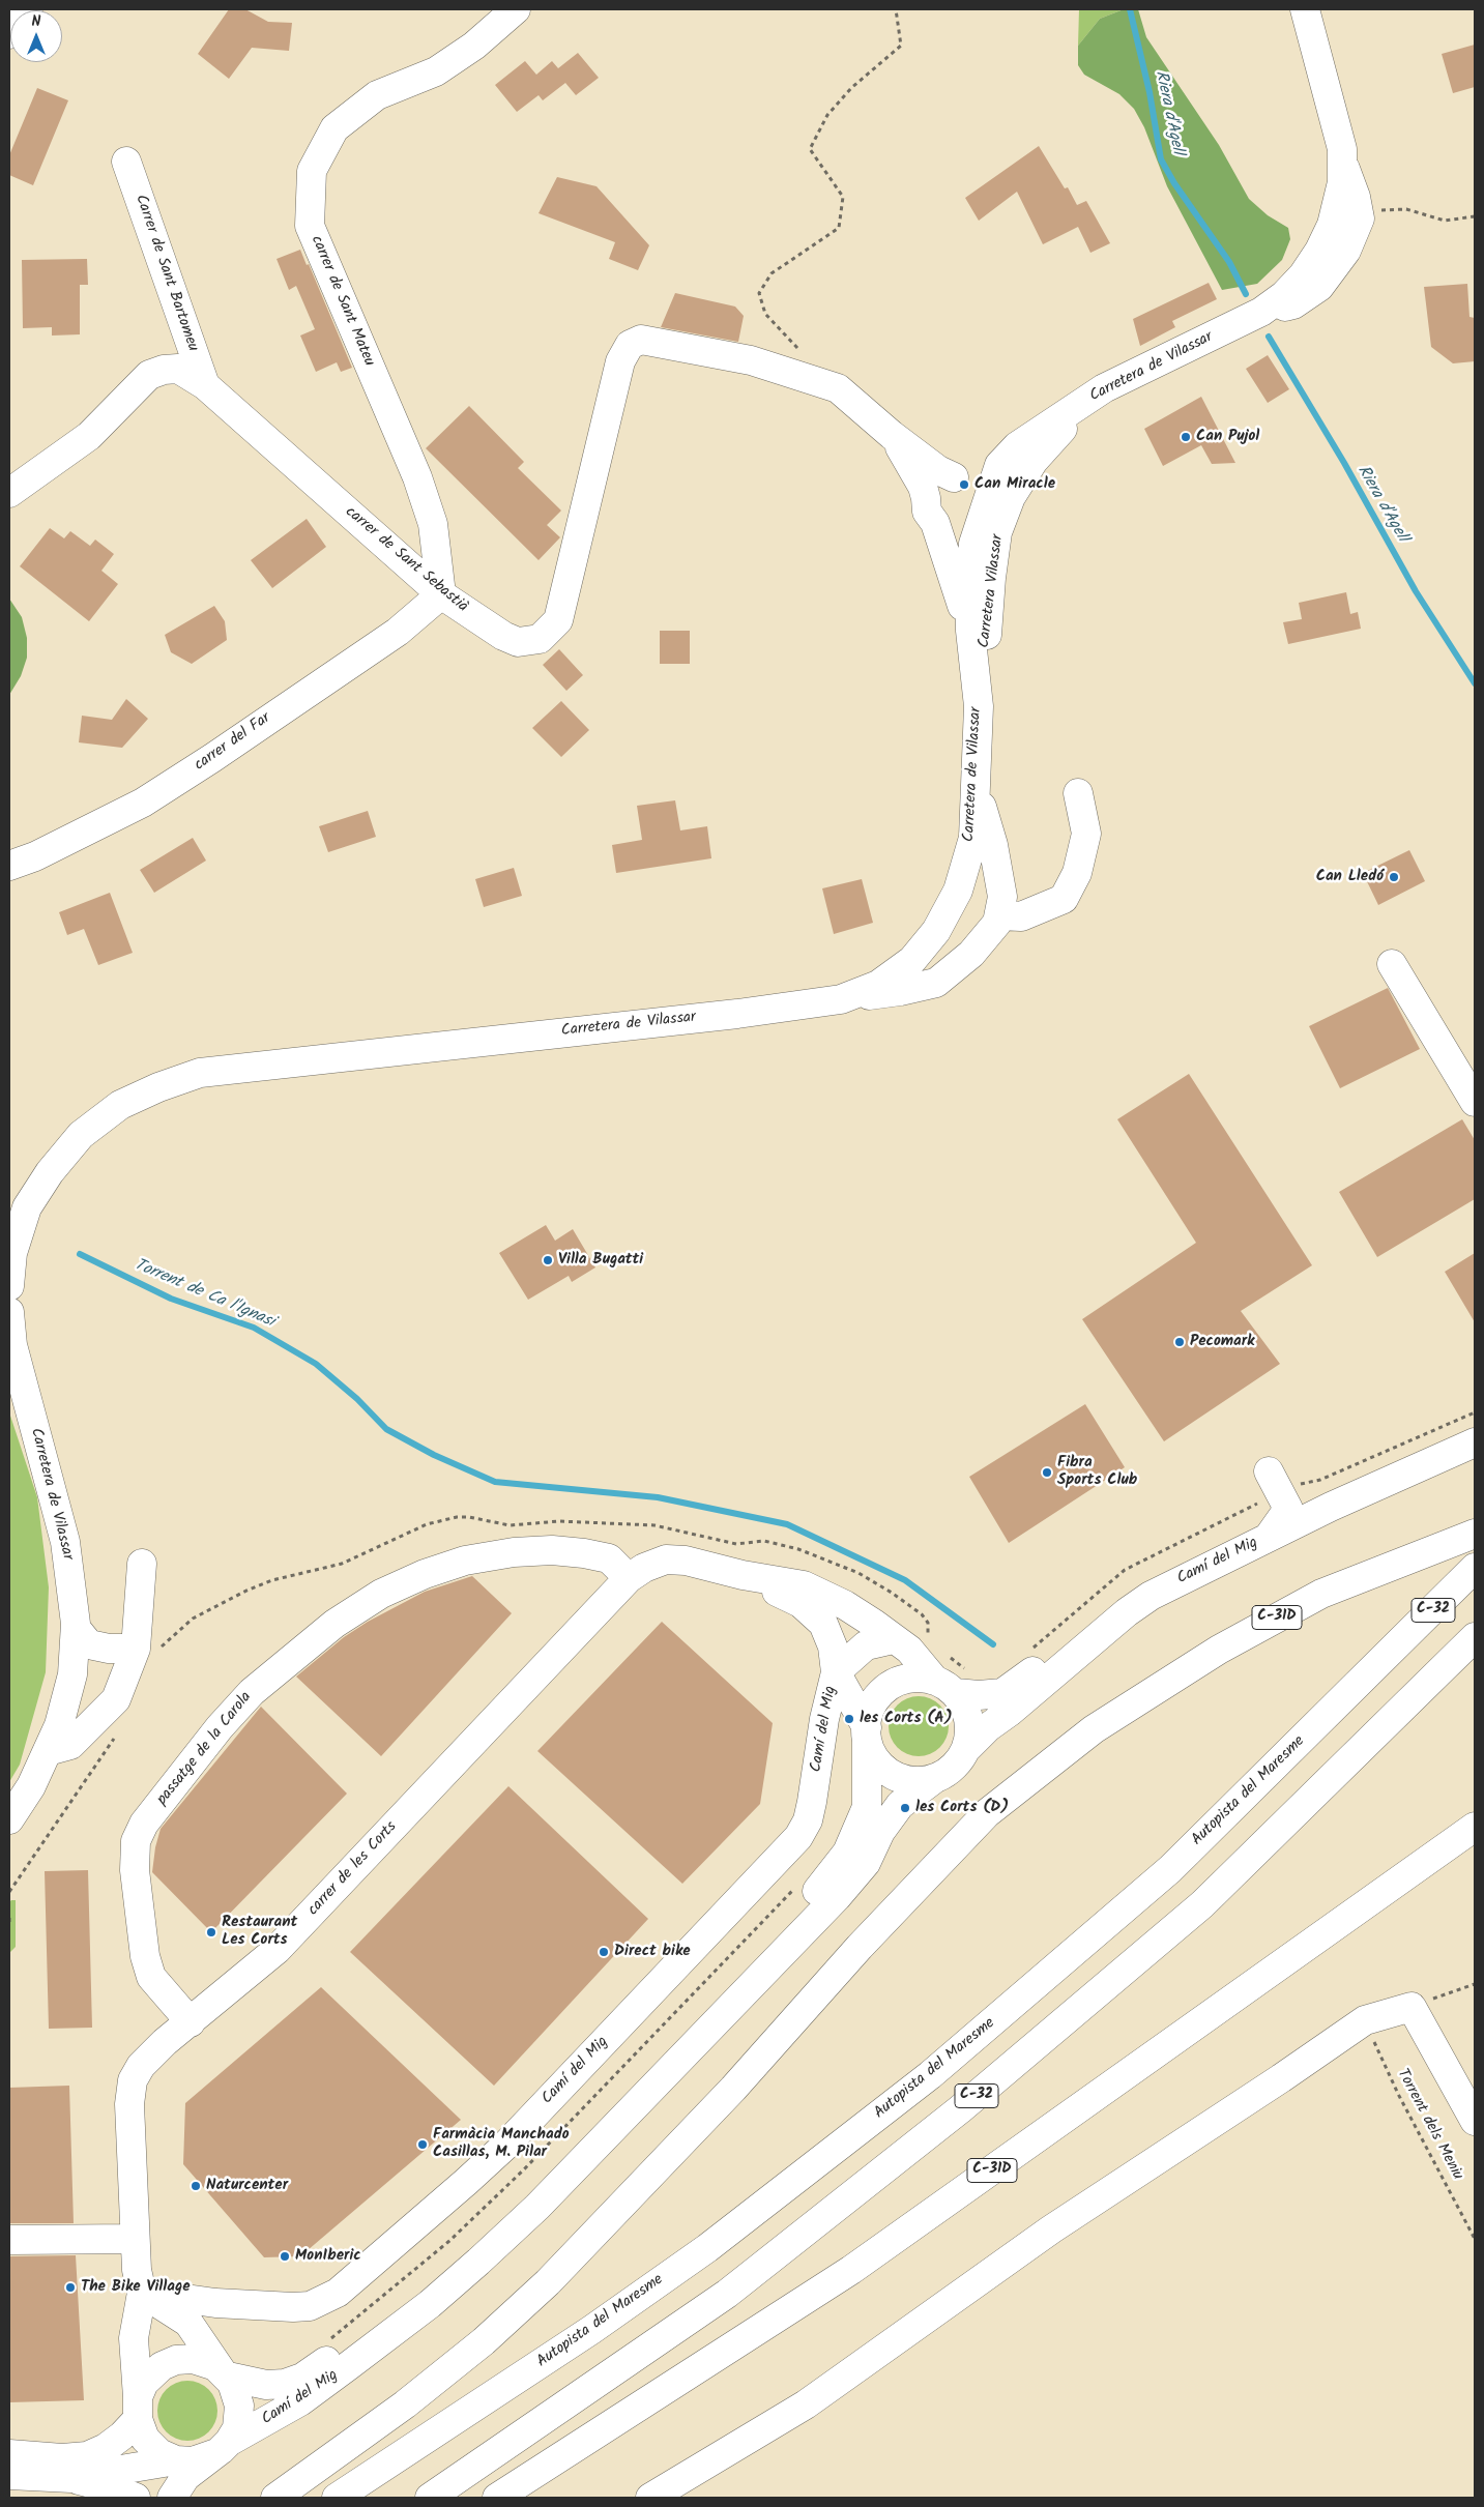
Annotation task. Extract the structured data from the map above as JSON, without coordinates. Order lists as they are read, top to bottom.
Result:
{
  "streets": {
    "main road": [
      "Carrer de Sant Bartomeu",
      "carrer de Sant Mateu",
      "Carretera de Vilassar",
      "carrer de Sant Sebastià",
      "Carretera Vilassar",
      "carrer del Far",
      "Camí del Mig",
      "C-32",
      "C-31D",
      "passatge de la Carola",
      "Autopista del Maresme",
      "carrer de les Corts"
    ],
    "path": ["Torrent dels Meniu"]
  },
  "crossings": [
    ["Carrer de Sant Bartomeu", "carrer de Sant Sebastià"],
    ["carrer de Sant Mateu", "carrer de Sant Sebastià"],
    ["carrer de Sant Mateu", "carrer del Far"],
    ["Carretera de Vilassar", "carrer de Sant Sebastià"],
    ["Carretera de Vilassar", "Carretera Vilassar"],
    ["carrer de Sant Sebastià", "carrer del Far"],
    ["Camí del Mig", "carrer de les Corts"],
    ["passatge de la Carola", "carrer de les Corts"]
  ],
  "water": ["Riera d'Agell", "Torrent de Ca l'Ignasi"],
  "places": [
    "Can Pujol",
    "Can Miracle",
    "Can Lledó",
    "Villa Bugatti",
    "Pecomark",
    "Fibra Sports Club",
    "les Corts (A)",
    "les Corts (D)",
    "Restaurant Les Corts",
    "Direct bike",
    "Farmàcia Manchado Casillas, M. Pilar",
    "Naturcenter",
    "MonIberic",
    "The Bike Village"
  ],
  "north": "top"
}
